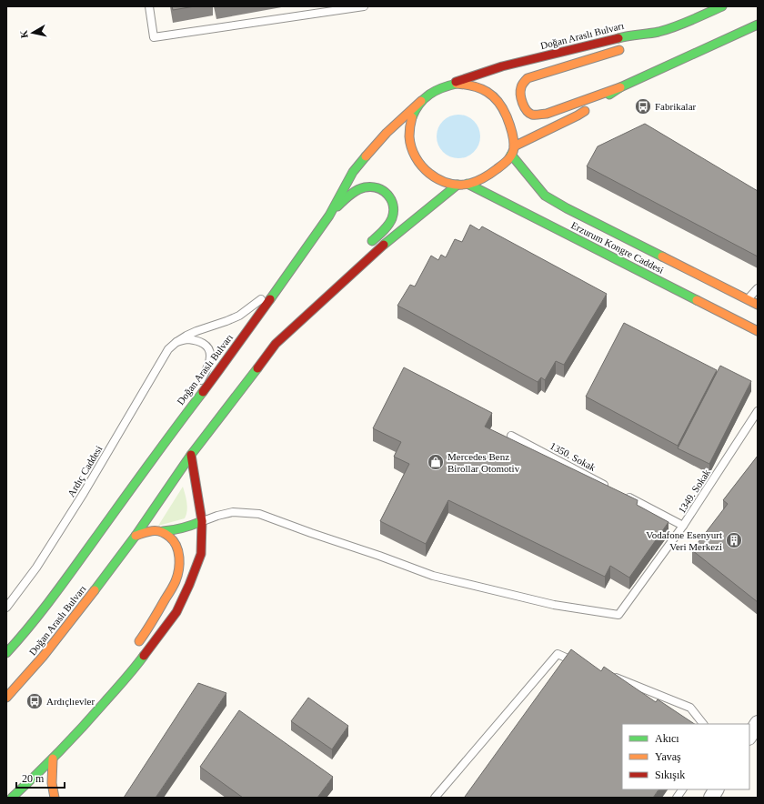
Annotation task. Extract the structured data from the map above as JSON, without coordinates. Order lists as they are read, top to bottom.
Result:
{
  "streets": {
    "main road": ["Doğan Araslı Bulvarı", "Erzurum Kongre Caddesi"],
    "lane": ["1350. Sokak", "Ardıç Caddesi", "1349. Sokak"]
  },
  "crossings": [
    ["Doğan Araslı Bulvarı", "Erzurum Kongre Caddesi"],
    ["Doğan Araslı Bulvarı", "Ardıç Caddesi"]
  ],
  "places": {
    "bus stop": ["Fabrikalar", "Ardıçlıevler"],
    "shop": ["Mercedes Benz Birollar Otomotiv"],
    "building": ["Vodafone Esenyurt Veri Merkezi"]
  },
  "legend": ["Akıcı", "Yavaş", "Sıkışık"],
  "scale_bar": "20 m",
  "north": "left"
}
